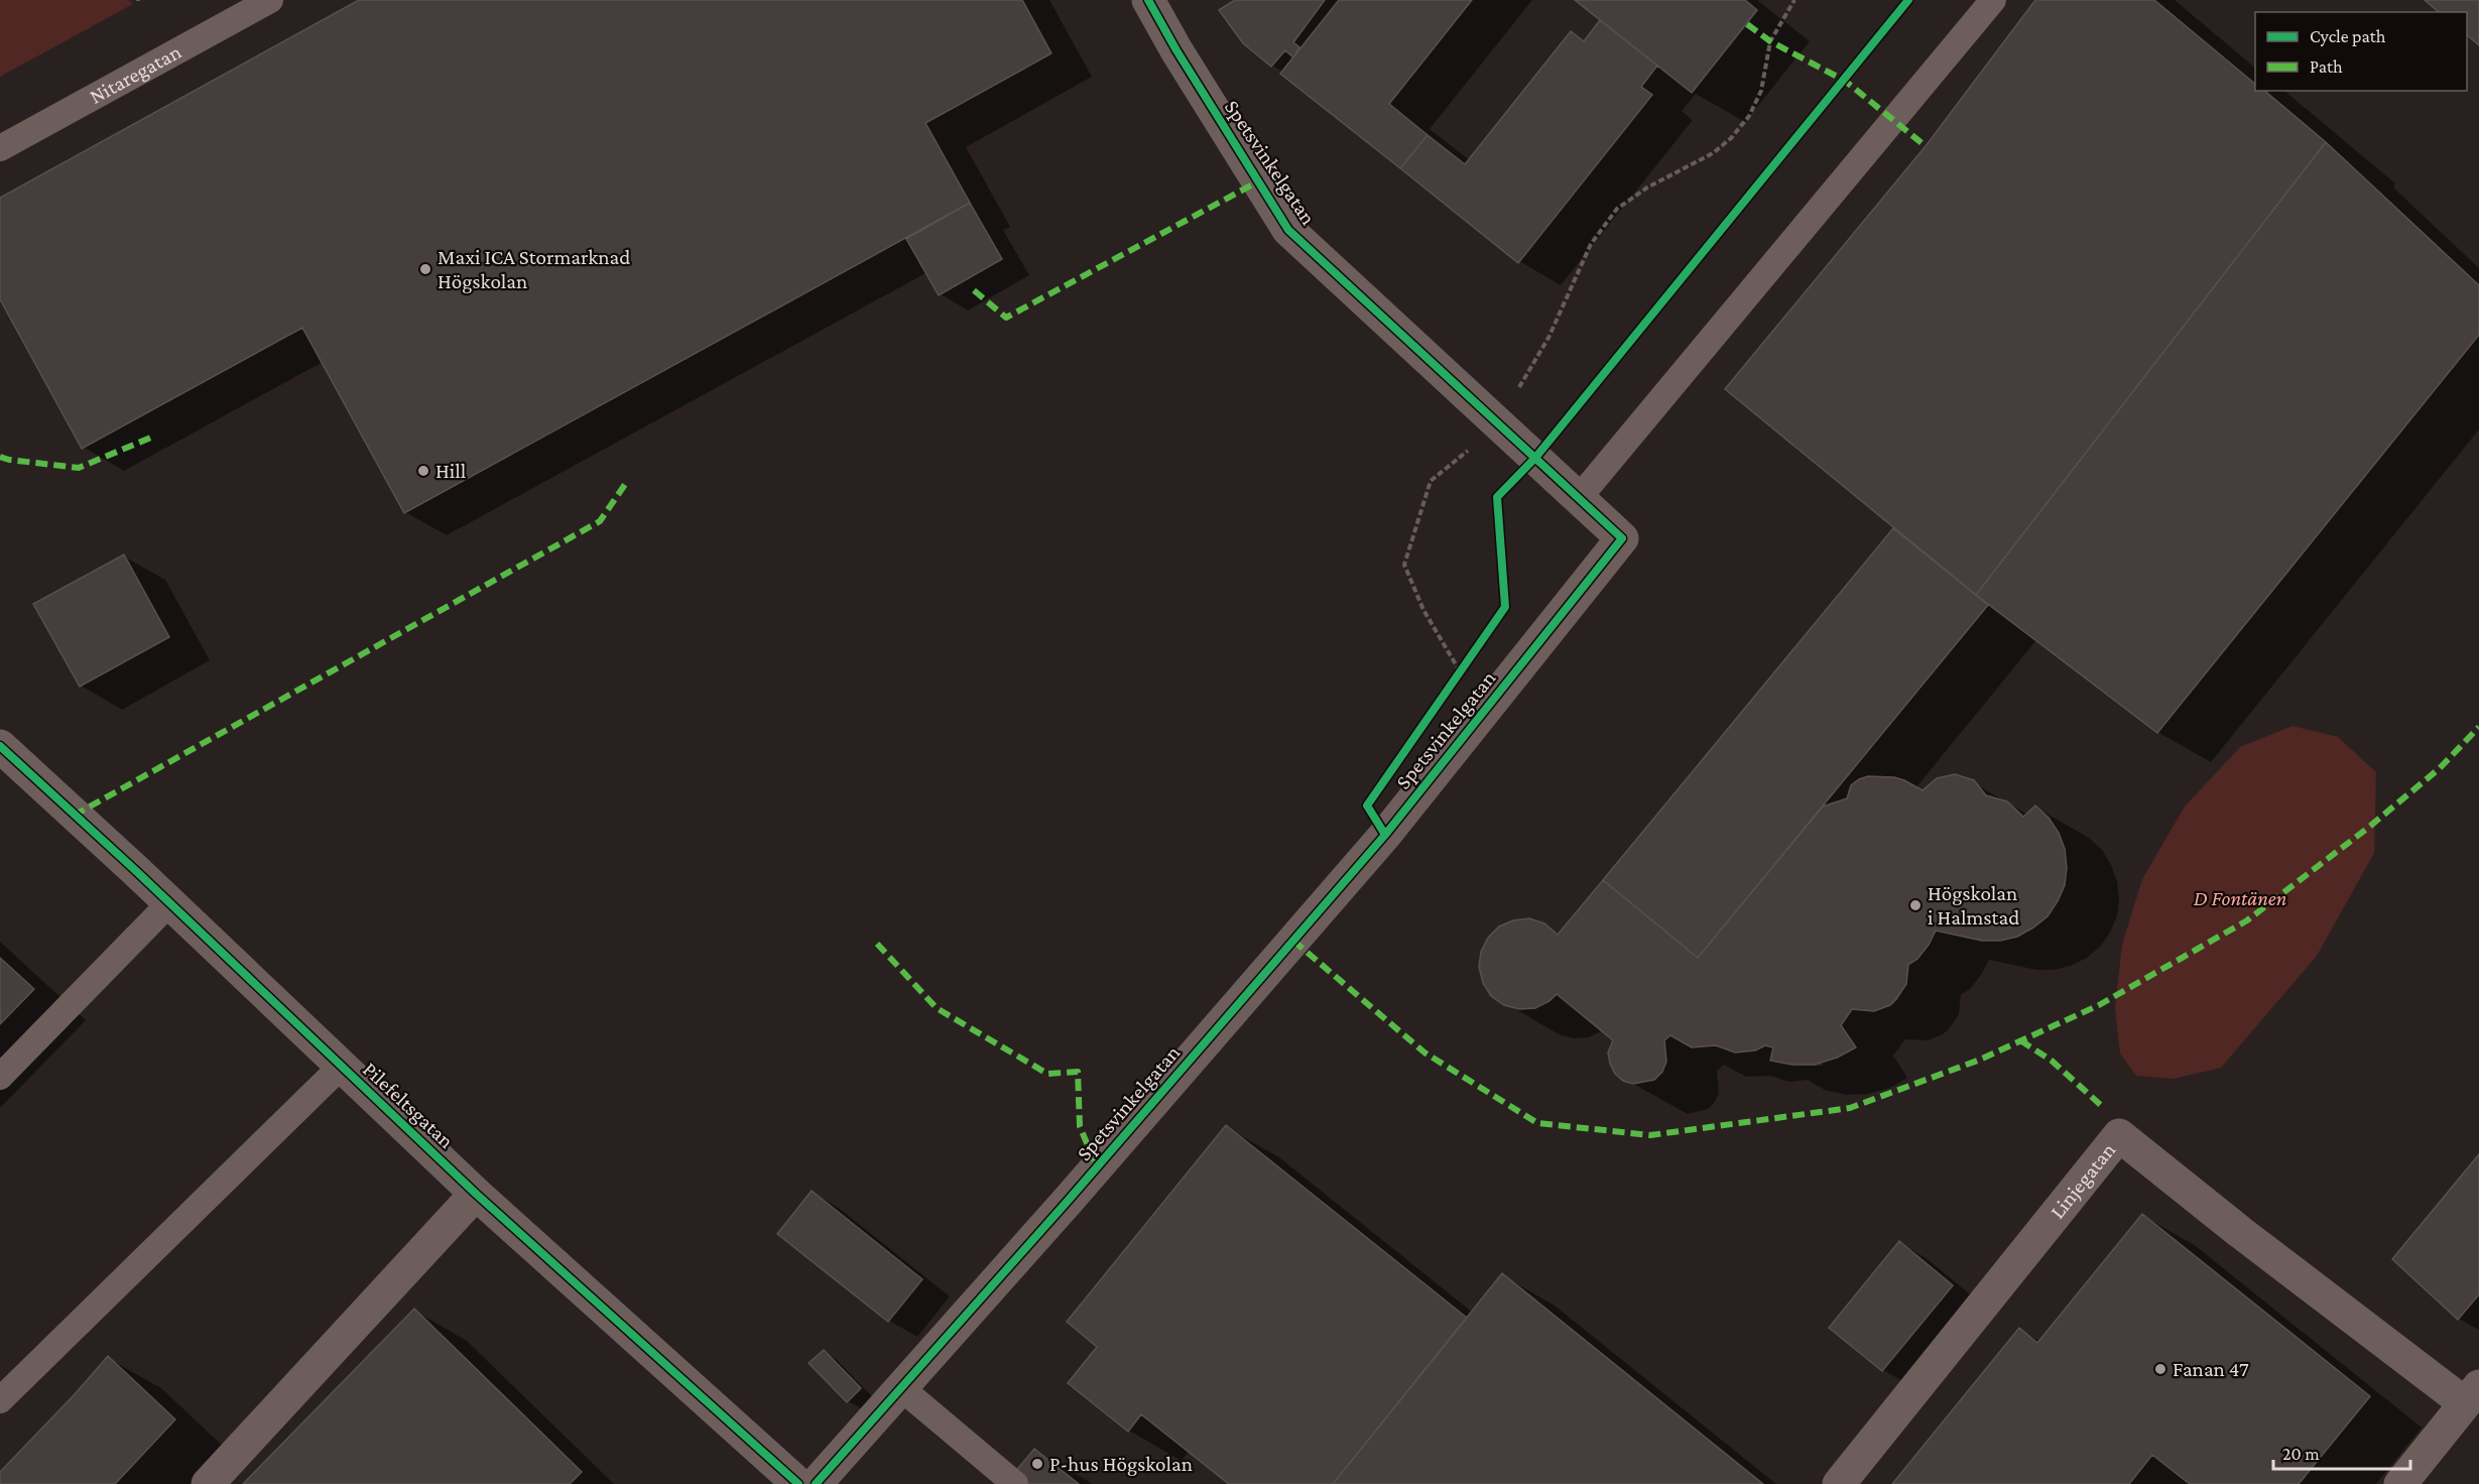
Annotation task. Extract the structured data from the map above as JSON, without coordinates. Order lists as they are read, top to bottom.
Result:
{
  "streets": {
    "street": ["Spetsvinkelgatan", "Pilefeltsgatan", "Linjegatan"],
    "lane": ["Nitaregatan"]
  },
  "parks": ["D Fontänen"],
  "places": [
    "Maxi ICA Stormarknad Högskolan",
    "Hill",
    "Högskolan i Halmstad",
    "Fanan 47",
    "P-hus Högskolan"
  ],
  "legend": ["Cycle path", "Path"],
  "scale_bar": "20 m"
}
